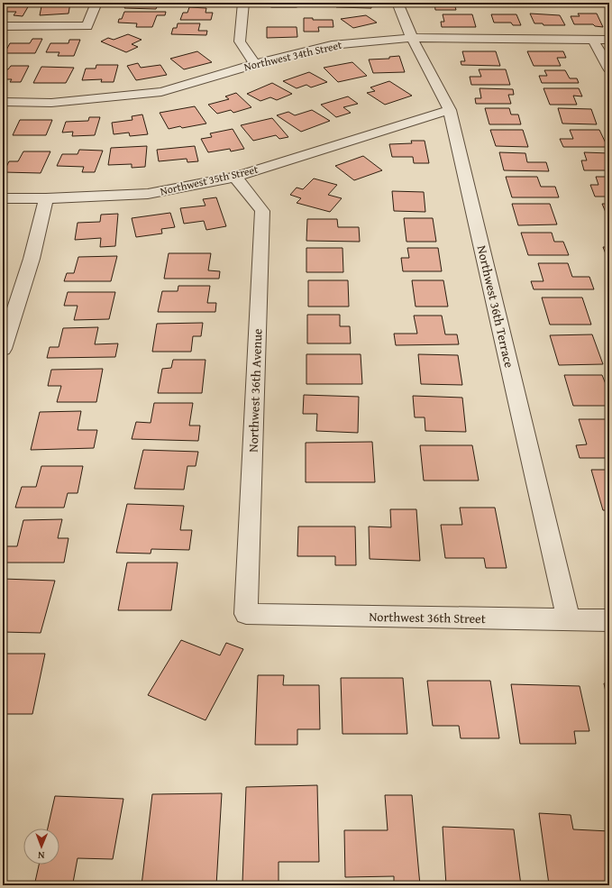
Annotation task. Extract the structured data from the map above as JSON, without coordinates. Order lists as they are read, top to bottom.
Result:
{
  "streets": {
    "street": [
      "Northwest 34th Street",
      "Northwest 35th Street",
      "Northwest 36th Terrace",
      "Northwest 36th Avenue",
      "Northwest 36th Street"
    ]
  },
  "crossings": [
    ["Northwest 34th Street", "Northwest 36th Terrace"],
    ["Northwest 35th Street", "Northwest 36th Terrace"],
    ["Northwest 35th Street", "Northwest 36th Avenue"],
    ["Northwest 36th Terrace", "Northwest 36th Street"],
    ["Northwest 36th Avenue", "Northwest 36th Street"]
  ],
  "north": "bottom"
}
